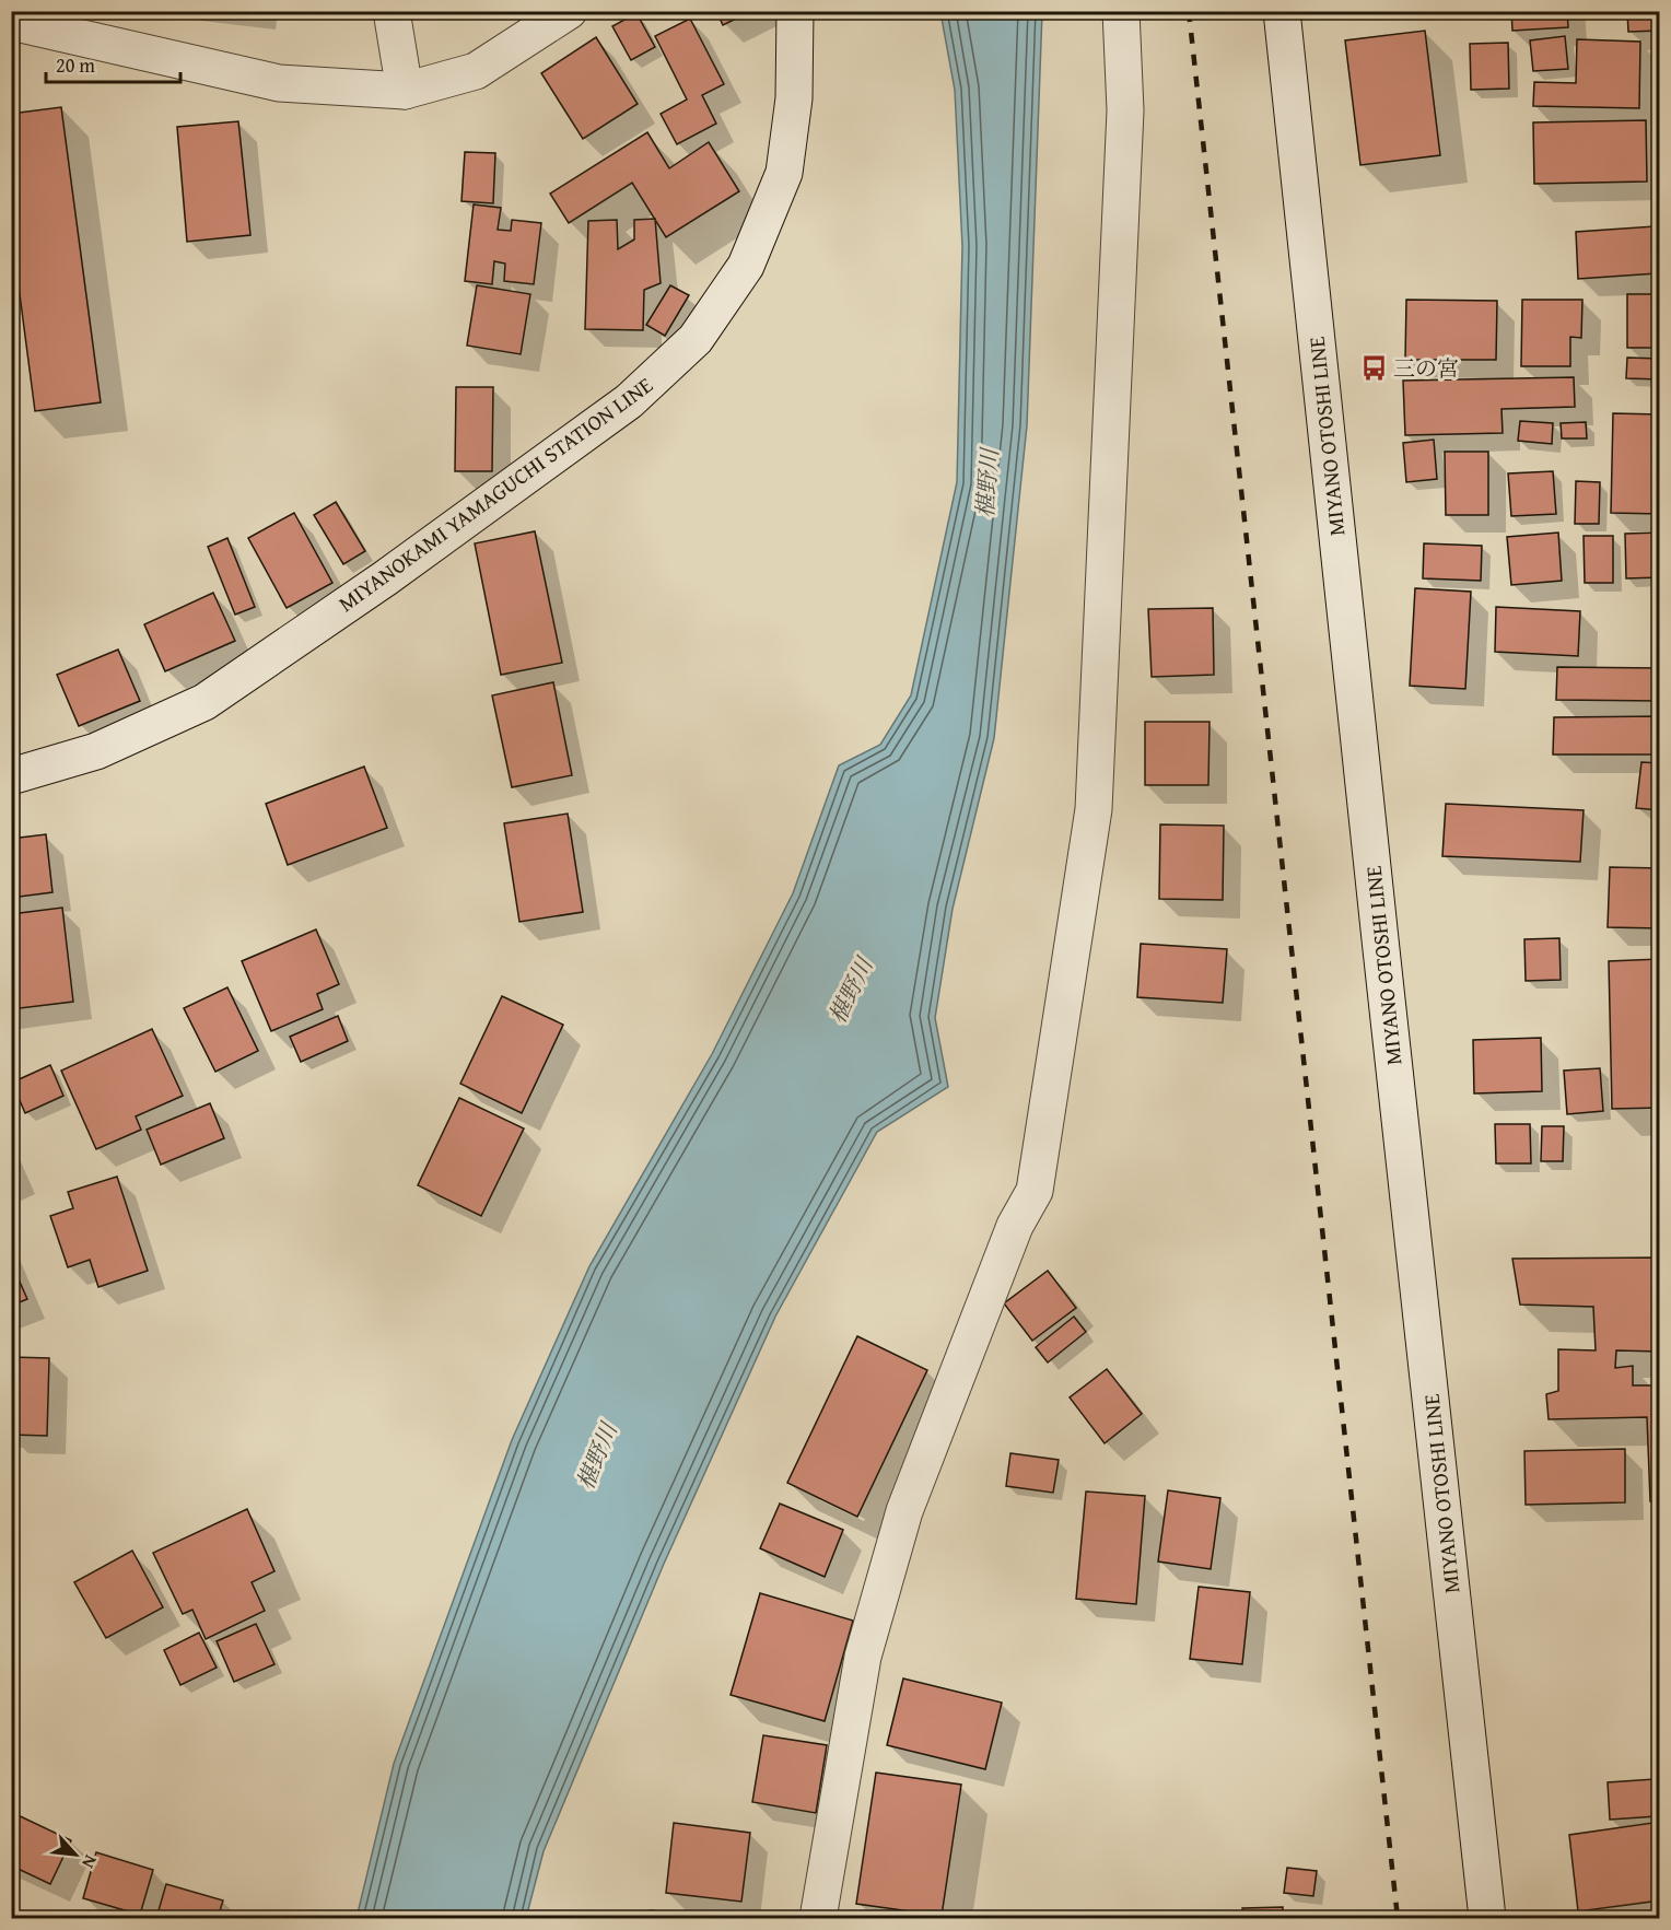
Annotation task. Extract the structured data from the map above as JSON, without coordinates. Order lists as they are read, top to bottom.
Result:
{
  "streets": {
    "main road": ["MIYANO OTOSHI LINE", "MIYANOKAMI YAMAGUCHI STATION LINE"]
  },
  "water": ["椹野川"],
  "places": {
    "bus stop": ["三の宮"]
  },
  "scale_bar": "20 m",
  "north": "bottom right"
}
